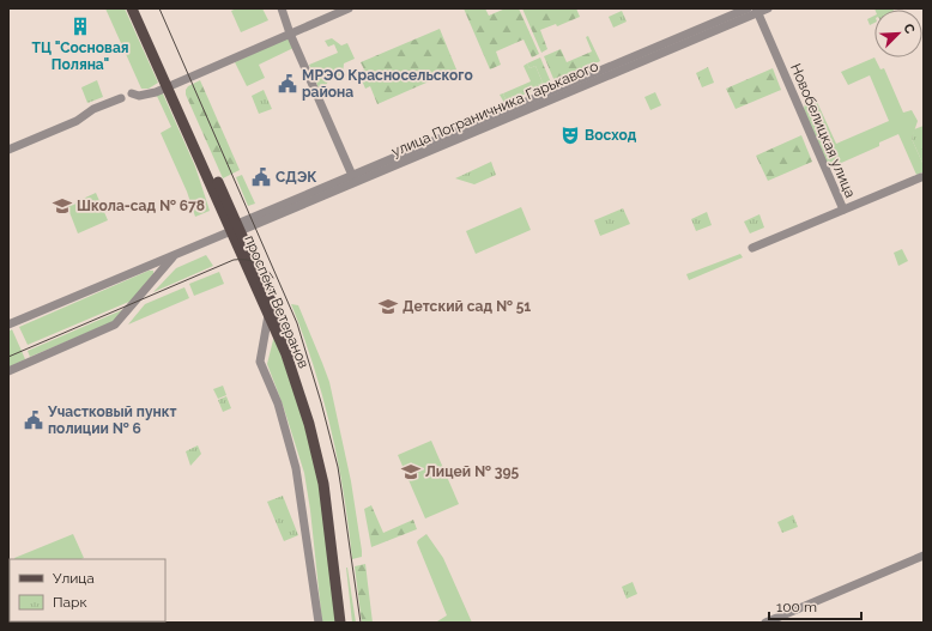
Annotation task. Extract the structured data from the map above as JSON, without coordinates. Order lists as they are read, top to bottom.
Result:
{
  "streets": {
    "main road": ["проспект Ветеранов"],
    "street": ["улица Пограничника Гарькавого", "Новобелицкая улица"]
  },
  "crossings": [
    ["улица Пограничника Гарькавого", "Новобелицкая улица"],
    ["улица Пограничника Гарькавого", "проспект Ветеранов"]
  ],
  "places": {
    "building": ["ТЦ \"Сосновая Поляна\""],
    "public building": ["МРЭО Красносельского района", "СДЭК", "Участковый пункт полиции № 6"],
    "theatre": ["Восход"],
    "school or university": ["Школа-сад № 678", "Детский сад № 51", "Лицей № 395"]
  },
  "legend": ["Улица", "Парк"],
  "scale_bar": "100 m",
  "north": "top right"
}
